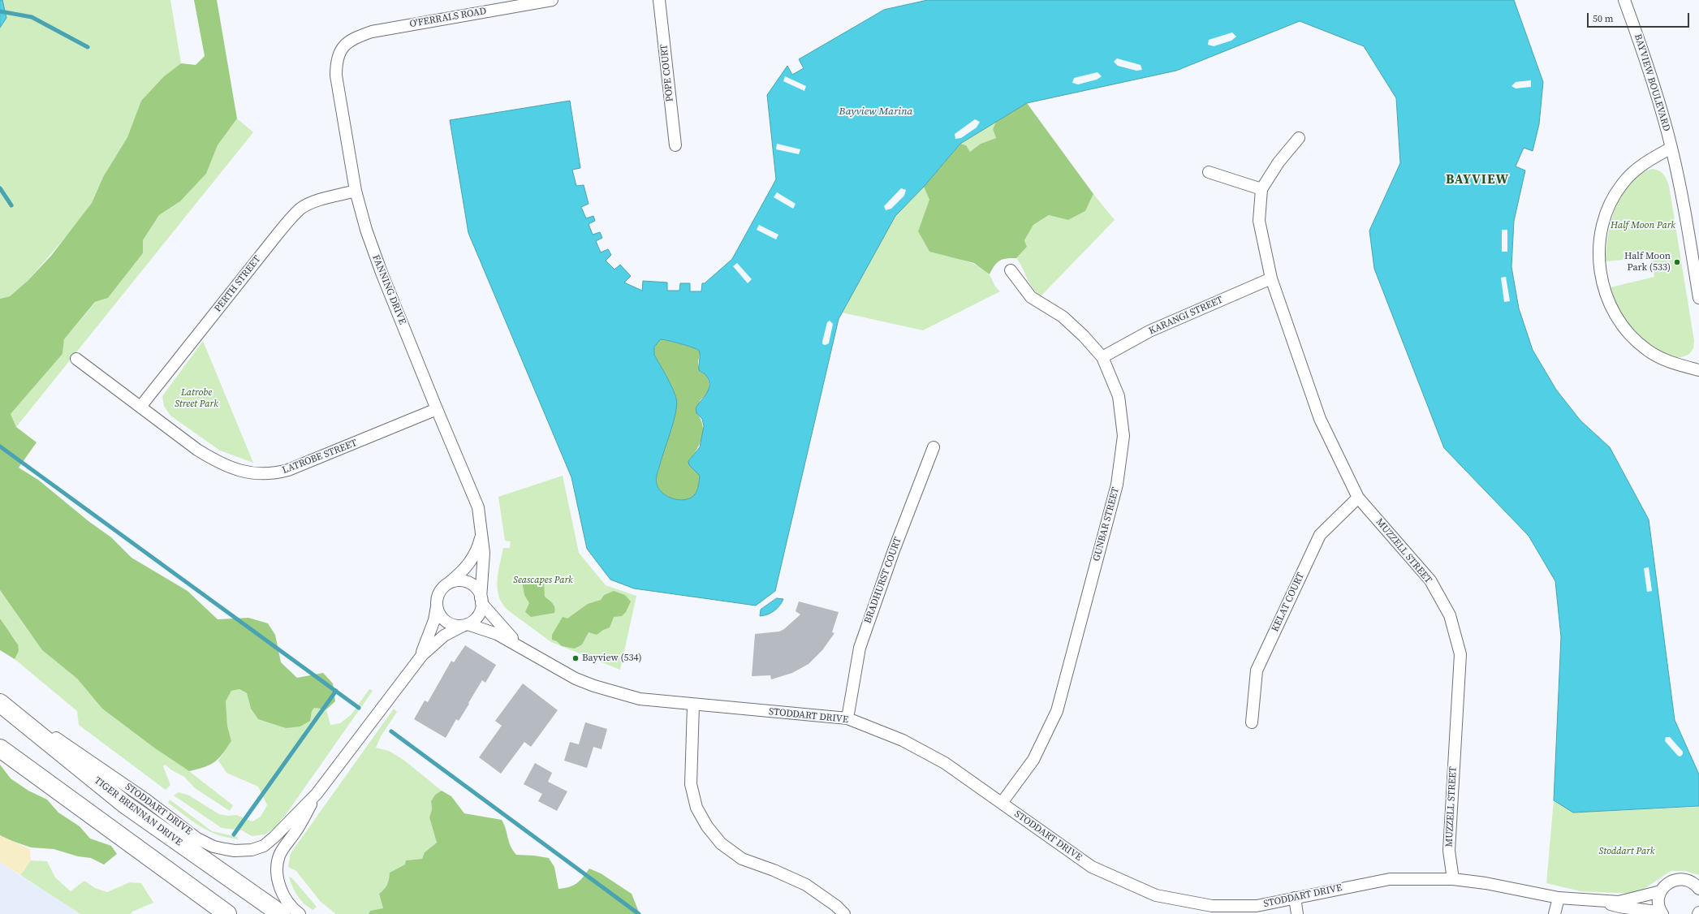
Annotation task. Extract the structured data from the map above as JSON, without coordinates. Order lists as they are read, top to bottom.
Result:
{
  "streets": {
    "main road": ["TIGER BRENNAN DRIVE"],
    "street": [
      "O'FERRALS ROAD",
      "POPE COURT",
      "BAYVIEW BOULEVARD",
      "PERTH STREET",
      "FANNING DRIVE",
      "KARANGI STREET",
      "LATROBE STREET",
      "GUNBAR STREET",
      "MUZZELL STREET",
      "BRADHURST COURT",
      "KELAT COURT",
      "STODDART DRIVE"
    ]
  },
  "crossings": [
    ["O'FERRALS ROAD", "FANNING DRIVE"],
    ["PERTH STREET", "FANNING DRIVE"],
    ["PERTH STREET", "LATROBE STREET"],
    ["FANNING DRIVE", "LATROBE STREET"],
    ["FANNING DRIVE", "STODDART DRIVE"],
    ["KARANGI STREET", "GUNBAR STREET"],
    ["KARANGI STREET", "MUZZELL STREET"],
    ["GUNBAR STREET", "STODDART DRIVE"],
    ["MUZZELL STREET", "KELAT COURT"],
    ["MUZZELL STREET", "STODDART DRIVE"],
    ["BRADHURST COURT", "STODDART DRIVE"],
    ["STODDART DRIVE", "TIGER BRENNAN DRIVE"]
  ],
  "districts": ["BAYVIEW"],
  "water": ["Bayview Marina"],
  "parks": [
    "Half Moon Park",
    "Latrobe Street Park",
    "Seascapes Park",
    "Stoddart Park"
  ],
  "places": ["Half Moon Park (533)", "Bayview (534)"],
  "scale_bar": "50 m"
}
